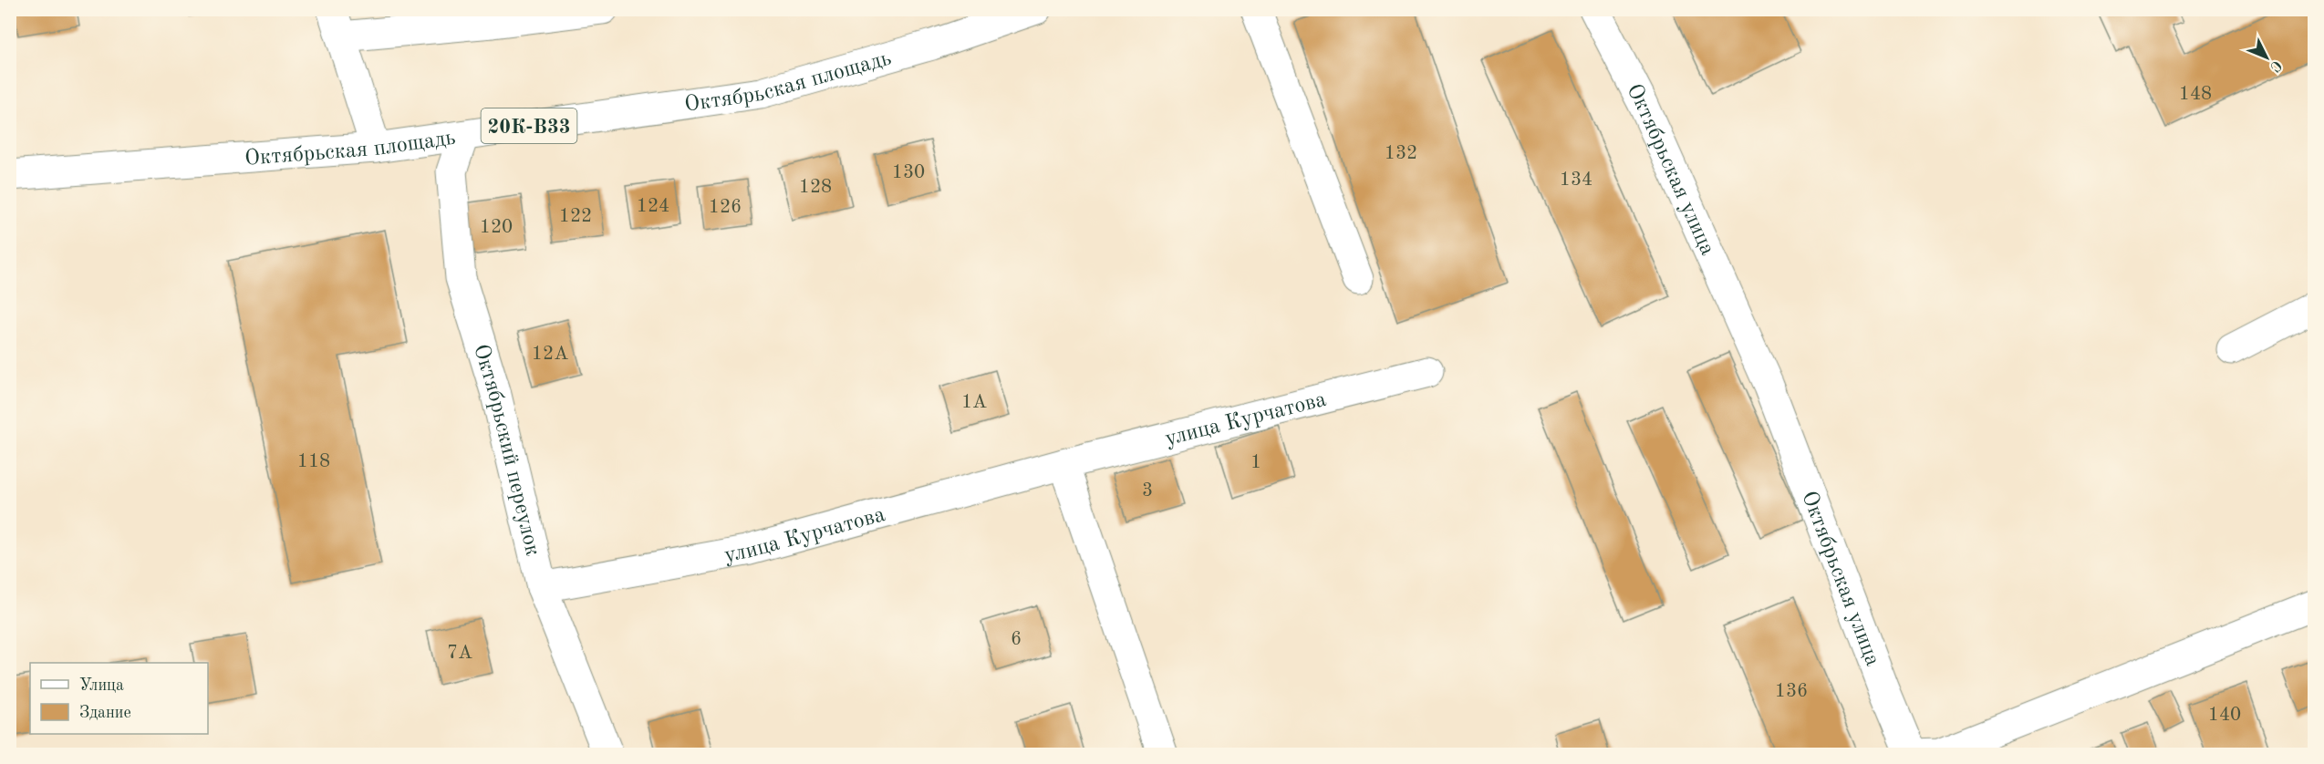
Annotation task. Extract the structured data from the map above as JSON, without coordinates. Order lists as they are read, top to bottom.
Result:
{
  "streets": {
    "street": [
      "Октябрьская площадь",
      "20К-В33",
      "Октябрьская улица",
      "улица Курчатова",
      "Октябрьский переулок"
    ]
  },
  "crossings": [
    ["Октябрьская площадь", "Октябрьский переулок"],
    ["улица Курчатова", "Октябрьский переулок"]
  ],
  "house_numbers": [
    "148",
    "132",
    "130",
    "134",
    "128",
    "124",
    "126",
    "122",
    "120",
    "12А",
    "1А",
    "118",
    "1",
    "3",
    "6",
    "7А",
    "136",
    "140"
  ],
  "legend": ["Улица", "Здание"],
  "north": "bottom right"
}
